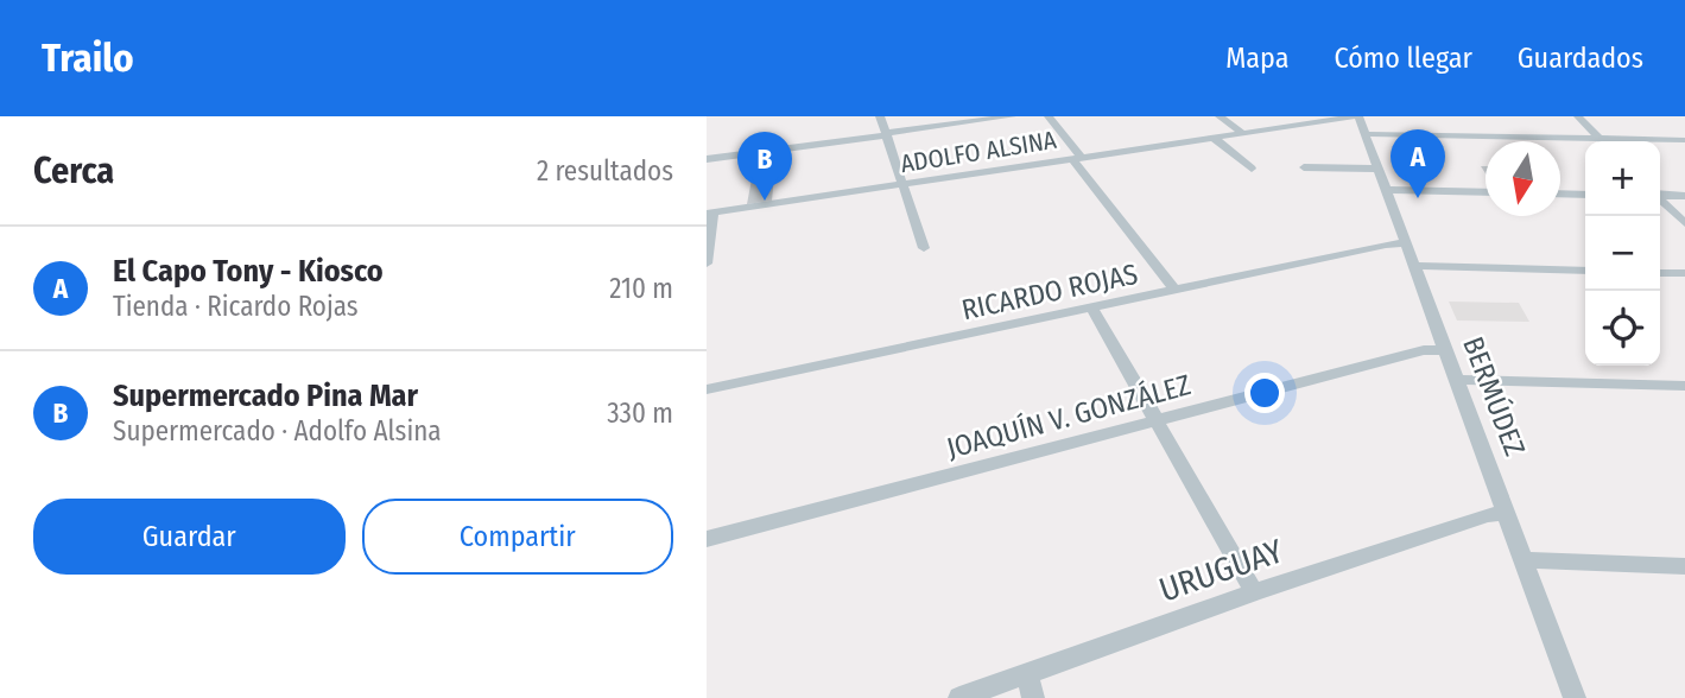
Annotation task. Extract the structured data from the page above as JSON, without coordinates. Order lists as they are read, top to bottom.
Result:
{
  "streets": {
    "street": [
      "ADOLFO ALSINA",
      "RICARDO ROJAS",
      "BERMÚDEZ",
      "JOAQUÍN V. GONZÁLEZ",
      "URUGUAY"
    ]
  },
  "crossings": [
    ["ADOLFO ALSINA", "BERMÚDEZ"],
    ["RICARDO ROJAS", "BERMÚDEZ"],
    ["BERMÚDEZ", "JOAQUÍN V. GONZÁLEZ"],
    ["BERMÚDEZ", "URUGUAY"]
  ],
  "north": "bottom",
  "page": {
    "header": "Trailo",
    "nav": ["Mapa", "Cómo llegar", "Guardados"],
    "heading": ["Cerca", "2 resultados"],
    "pins": ["A", "B"],
    "map_buttons": ["+", "−"],
    "list": [
      {
        "mark": "A",
        "name": "El Capo Tony - Kiosco",
        "note": "Tienda · Ricardo Rojas",
        "value": "210 m"
      },
      {
        "mark": "B",
        "name": "Supermercado Pina Mar",
        "note": "Supermercado · Adolfo Alsina",
        "value": "330 m"
      }
    ],
    "buttons": ["Guardar", "Compartir"]
  }
}
